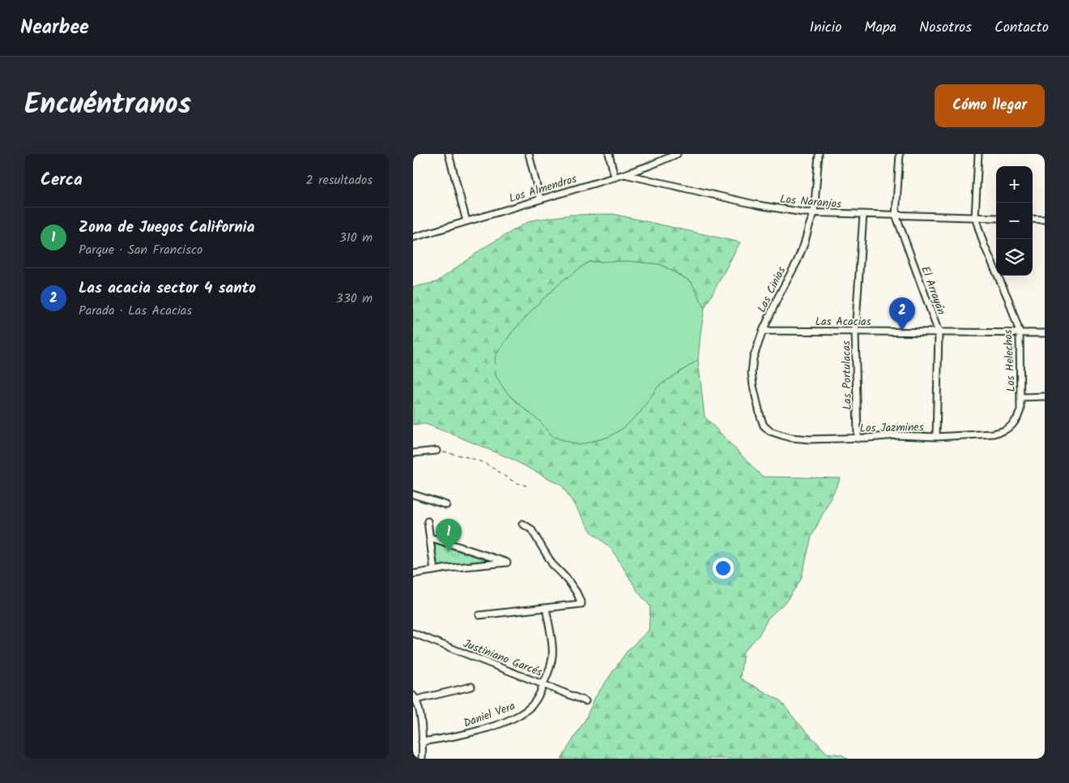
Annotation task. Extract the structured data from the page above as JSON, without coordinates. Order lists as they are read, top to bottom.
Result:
{
  "streets": {
    "street": [
      "Los Almendros",
      "Los Naranjos",
      "Las Cinias",
      "El Arrayán",
      "Las Acacias",
      "Los Helechos",
      "Las Portulacas",
      "Los Jazmines",
      "Justiniano Garcés",
      "Daniel Vera"
    ]
  },
  "crossings": [
    ["Los Almendros", "Los Naranjos"],
    ["Los Naranjos", "Las Cinias"],
    ["Los Naranjos", "El Arrayán"],
    ["Los Naranjos", "Los Helechos"],
    ["Los Naranjos", "Las Portulacas"],
    ["Las Cinias", "Las Acacias"],
    ["Las Cinias", "Los Jazmines"],
    ["El Arrayán", "Las Acacias"],
    ["El Arrayán", "Los Jazmines"],
    ["Las Acacias", "Los Helechos"],
    ["Las Acacias", "Las Portulacas"],
    ["Los Helechos", "Los Jazmines"],
    ["Las Portulacas", "Los Jazmines"],
    ["Justiniano Garcés", "Daniel Vera"]
  ],
  "page": {
    "header": "Nearbee",
    "nav": [
      "Inicio",
      "Mapa",
      "Nosotros",
      "Contacto"
    ],
    "title": "Encuéntranos",
    "buttons": "Cómo llegar",
    "heading": ["Cerca", "2 resultados"],
    "map_buttons": ["+", "−"],
    "list": [
      {
        "mark": "1",
        "name": "Zona de Juegos California",
        "note": "Parque · San Francisco",
        "value": "310 m"
      },
      {
        "mark": "2",
        "name": "Las acacia sector 4 santo",
        "note": "Parada · Las Acacias",
        "value": "330 m"
      }
    ],
    "pins": ["2", "1"]
  }
}
